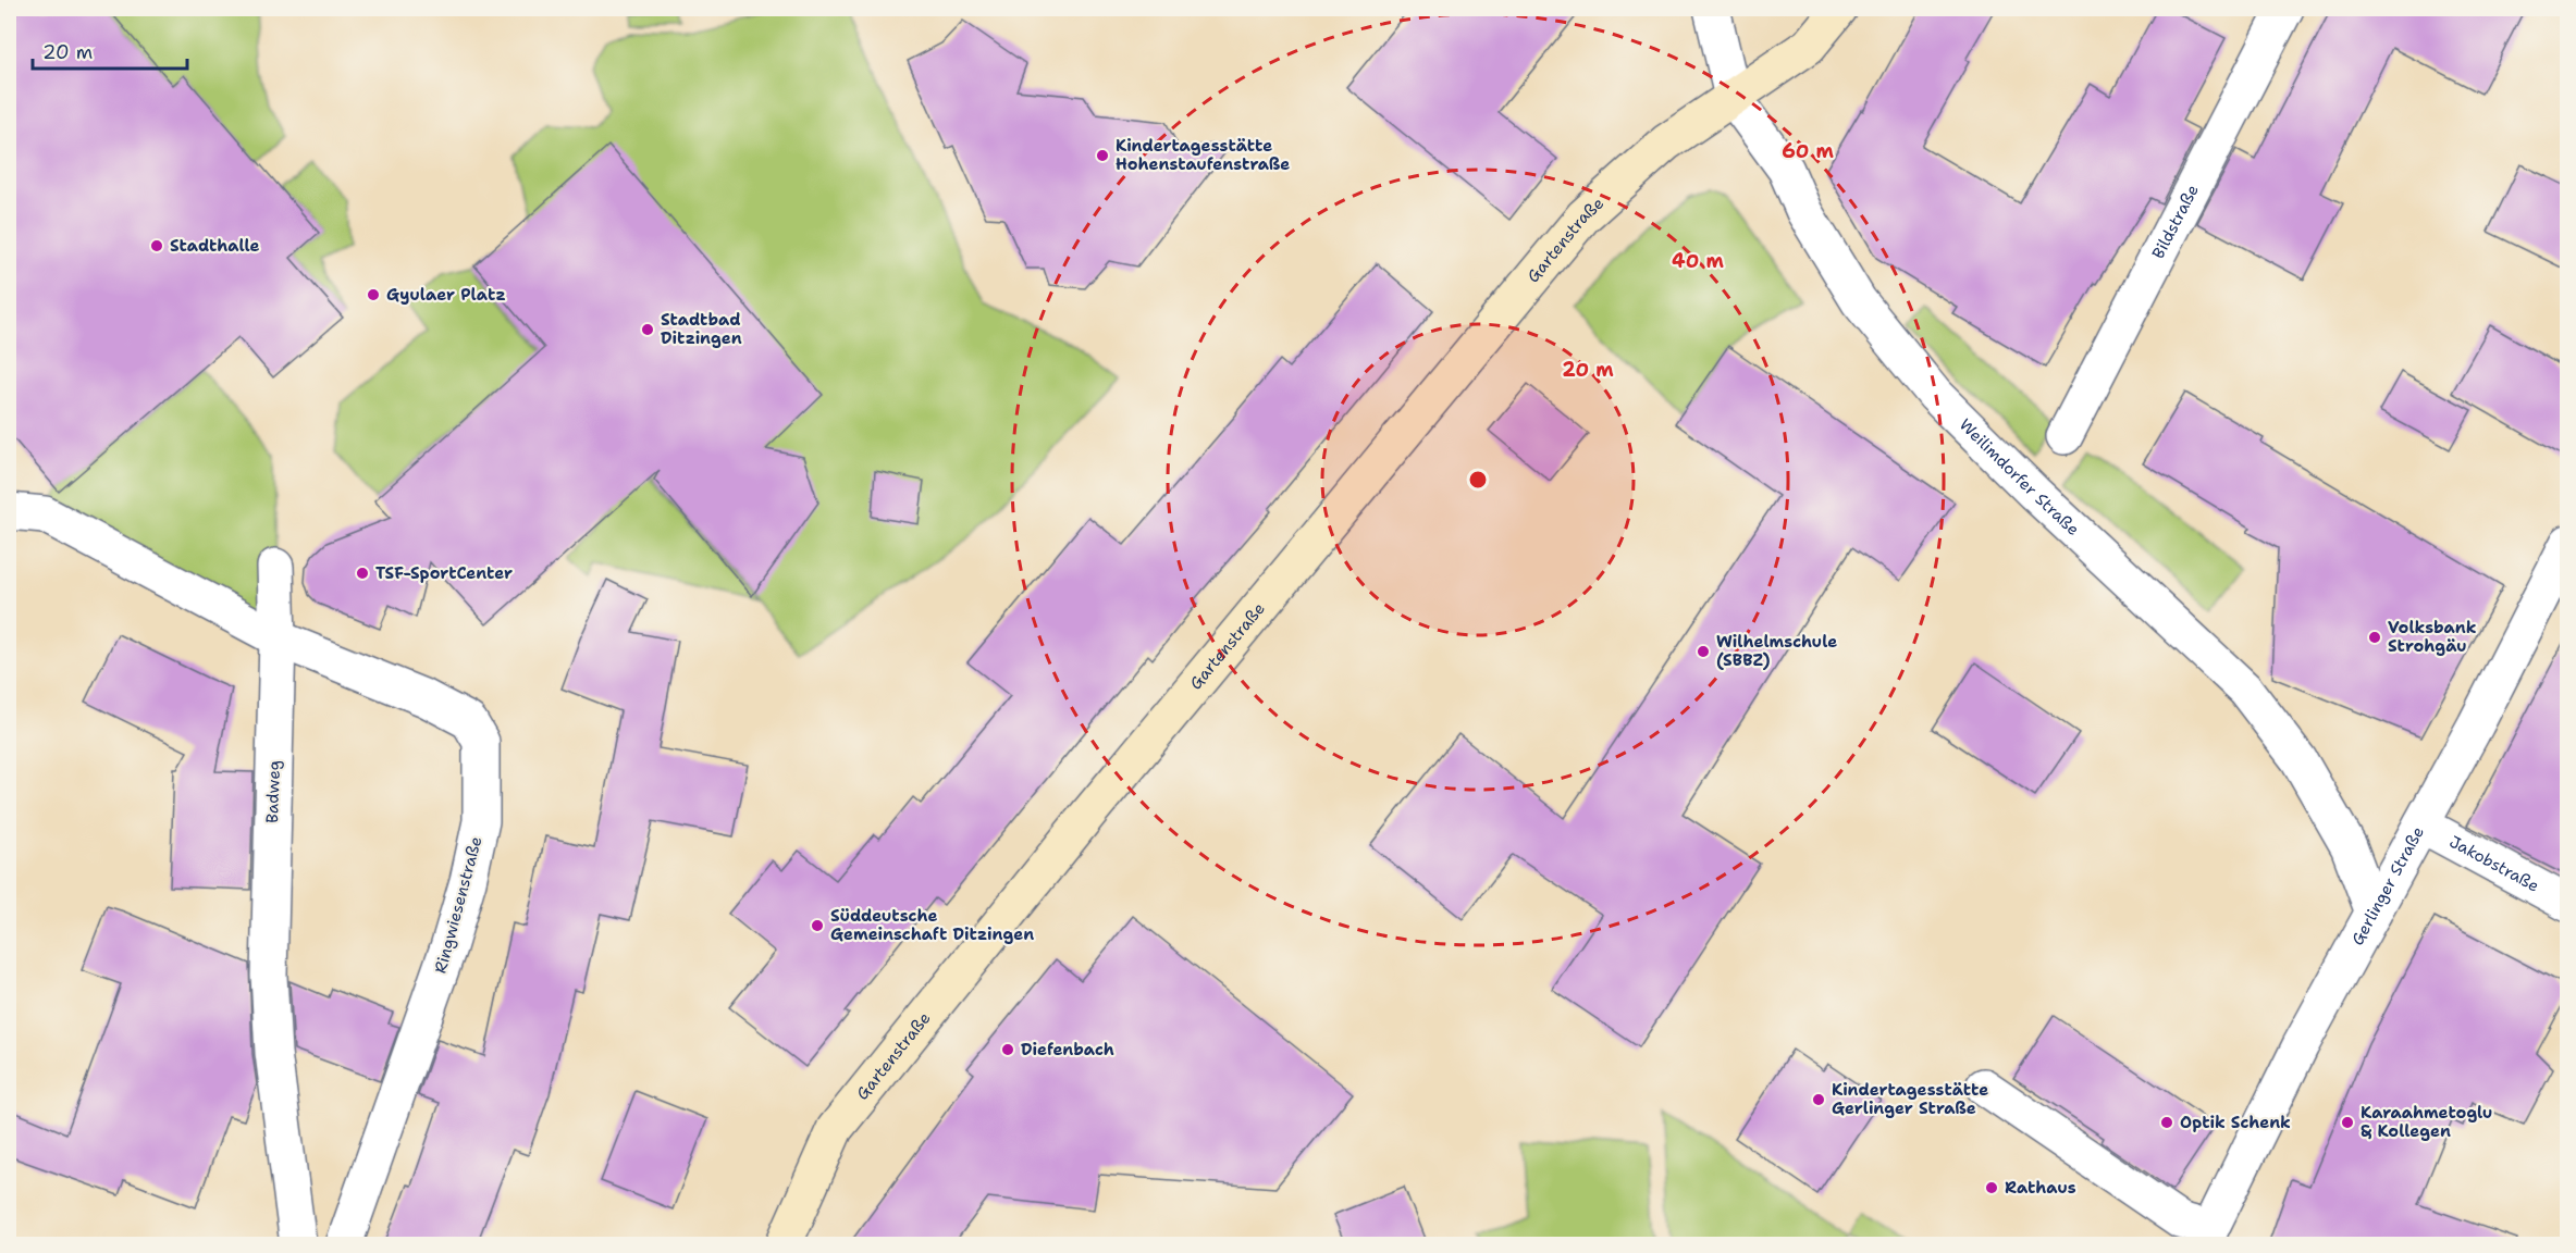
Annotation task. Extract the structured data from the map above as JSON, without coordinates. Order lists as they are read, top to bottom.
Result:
{
  "streets": {
    "main road": ["Gartenstraße"],
    "street": [
      "Bildstraße",
      "Weilimdorfer Straße",
      "Badweg",
      "Jakobstraße",
      "Gerlinger Straße",
      "Ringwiesenstraße"
    ]
  },
  "crossings": [
    ["Gartenstraße", "Weilimdorfer Straße"],
    ["Weilimdorfer Straße", "Gerlinger Straße"],
    ["Badweg", "Ringwiesenstraße"],
    ["Jakobstraße", "Gerlinger Straße"]
  ],
  "places": [
    "Kindertagesstätte Hohenstaufenstraße",
    "Stadthalle",
    "Gyulaer Platz",
    "Stadtbad Ditzingen",
    "TSF-SportCenter",
    "Volksbank Strohgäu",
    "Wilhelmschule (SBBZ)",
    "Süddeutsche Gemeinschaft Ditzingen",
    "Diefenbach",
    "Kindertagesstätte Gerlinger Straße",
    "Optik Schenk",
    "Karaahmetoglu & Kollegen",
    "Rathaus"
  ],
  "scale_bar": "20 m",
  "rings": ["60 m", "40 m", "20 m"]
}
